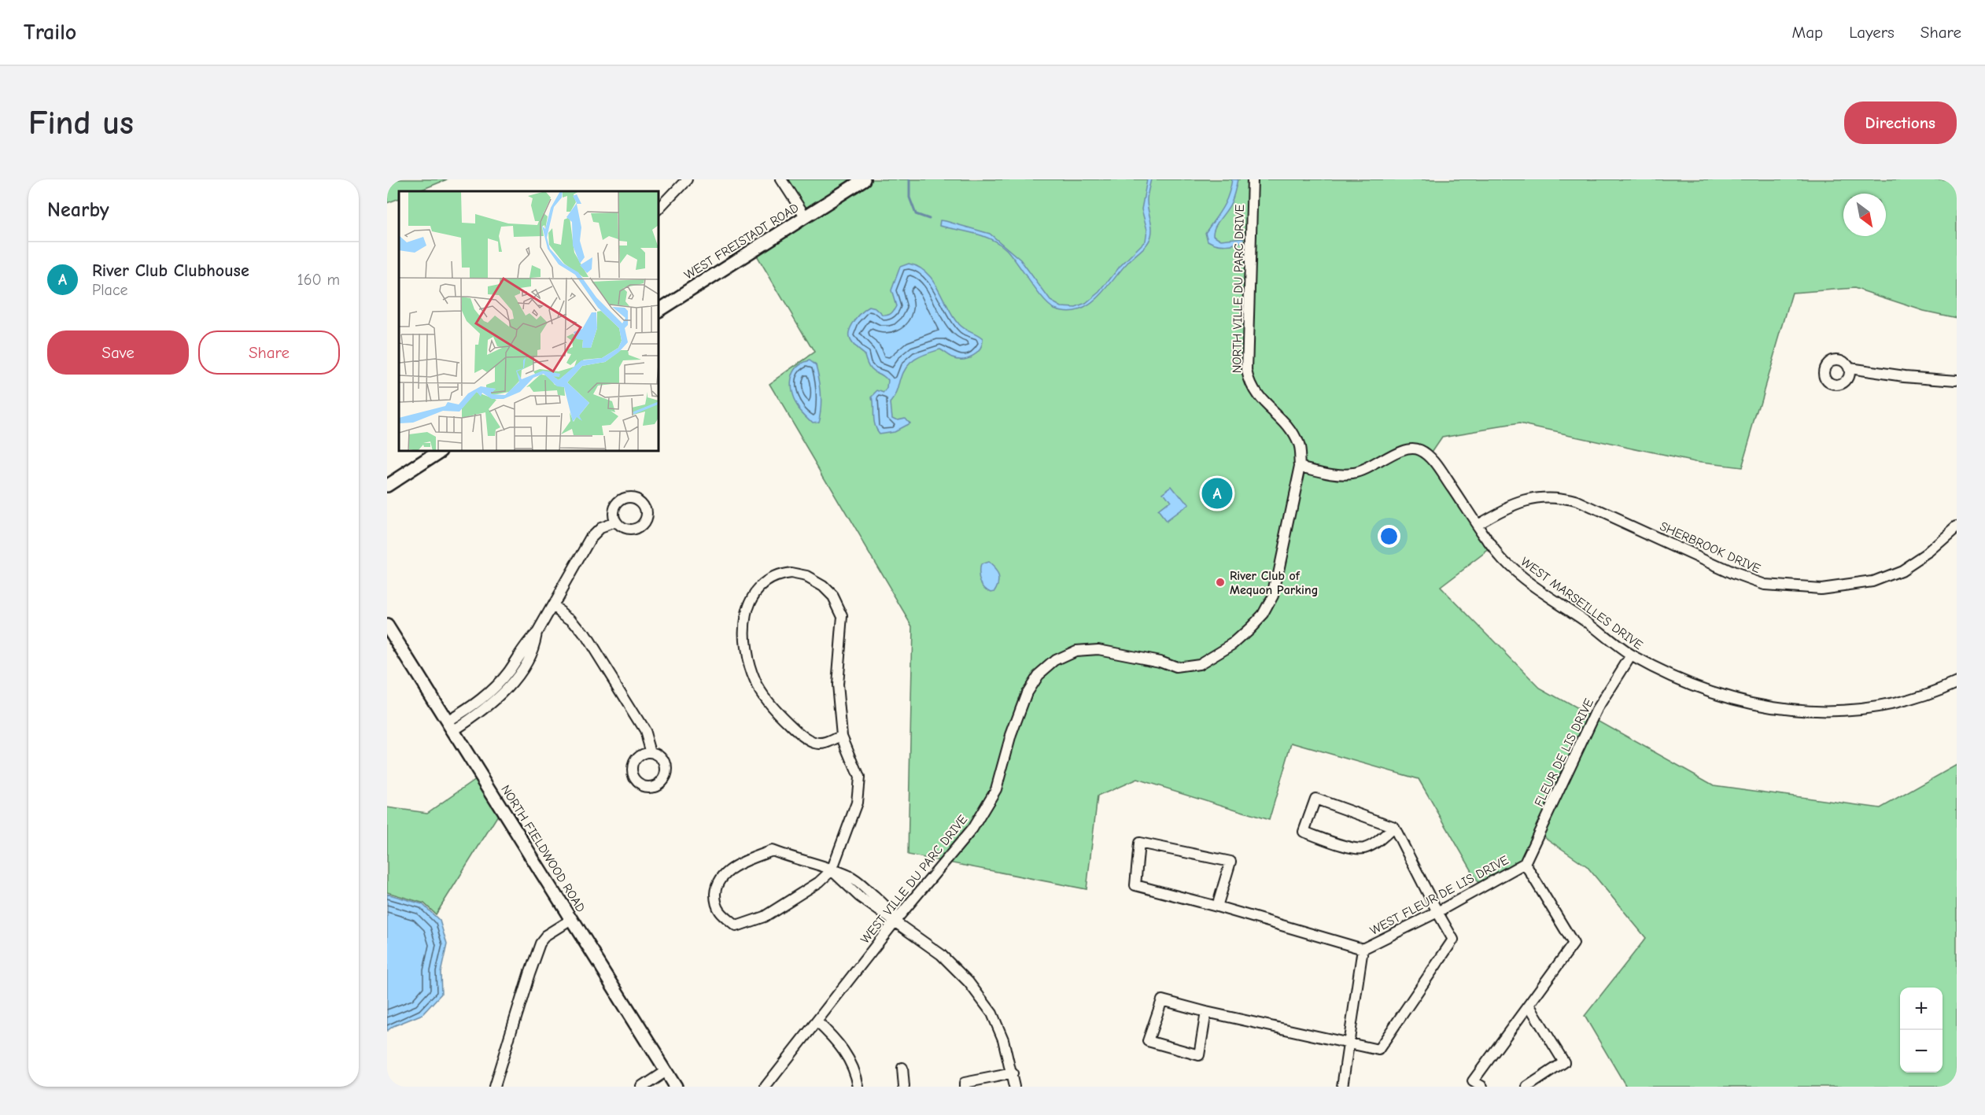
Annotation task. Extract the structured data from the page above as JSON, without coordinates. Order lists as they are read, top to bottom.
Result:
{
  "streets": {
    "street": [
      "WEST FREISTADT ROAD",
      "NORTH VILLE DU PARC DRIVE",
      "SHERBROOK DRIVE",
      "WEST MARSEILLES DRIVE",
      "FLEUR DE LIS DRIVE",
      "NORTH FIELDWOOD ROAD",
      "WEST VILLE DU PARC DRIVE",
      "WEST FLEUR DE LIS DRIVE"
    ]
  },
  "crossings": [
    ["NORTH VILLE DU PARC DRIVE", "WEST MARSEILLES DRIVE"],
    ["NORTH VILLE DU PARC DRIVE", "WEST VILLE DU PARC DRIVE"],
    ["SHERBROOK DRIVE", "WEST MARSEILLES DRIVE"],
    ["WEST MARSEILLES DRIVE", "FLEUR DE LIS DRIVE"],
    ["WEST MARSEILLES DRIVE", "WEST VILLE DU PARC DRIVE"],
    ["FLEUR DE LIS DRIVE", "WEST FLEUR DE LIS DRIVE"]
  ],
  "places": ["River Club of Mequon Parking"],
  "north": "bottom right",
  "page": {
    "header": "Trailo",
    "nav": ["Map", "Layers", "Share"],
    "buttons": [
      "Directions",
      ["Save", "Share"]
    ],
    "title": "Find us",
    "heading": "Nearby",
    "list": [
      {
        "mark": "A",
        "name": "River Club Clubhouse",
        "note": "Place",
        "value": "160 m"
      }
    ],
    "pins": "A",
    "map_buttons": ["+", "−"]
  }
}
